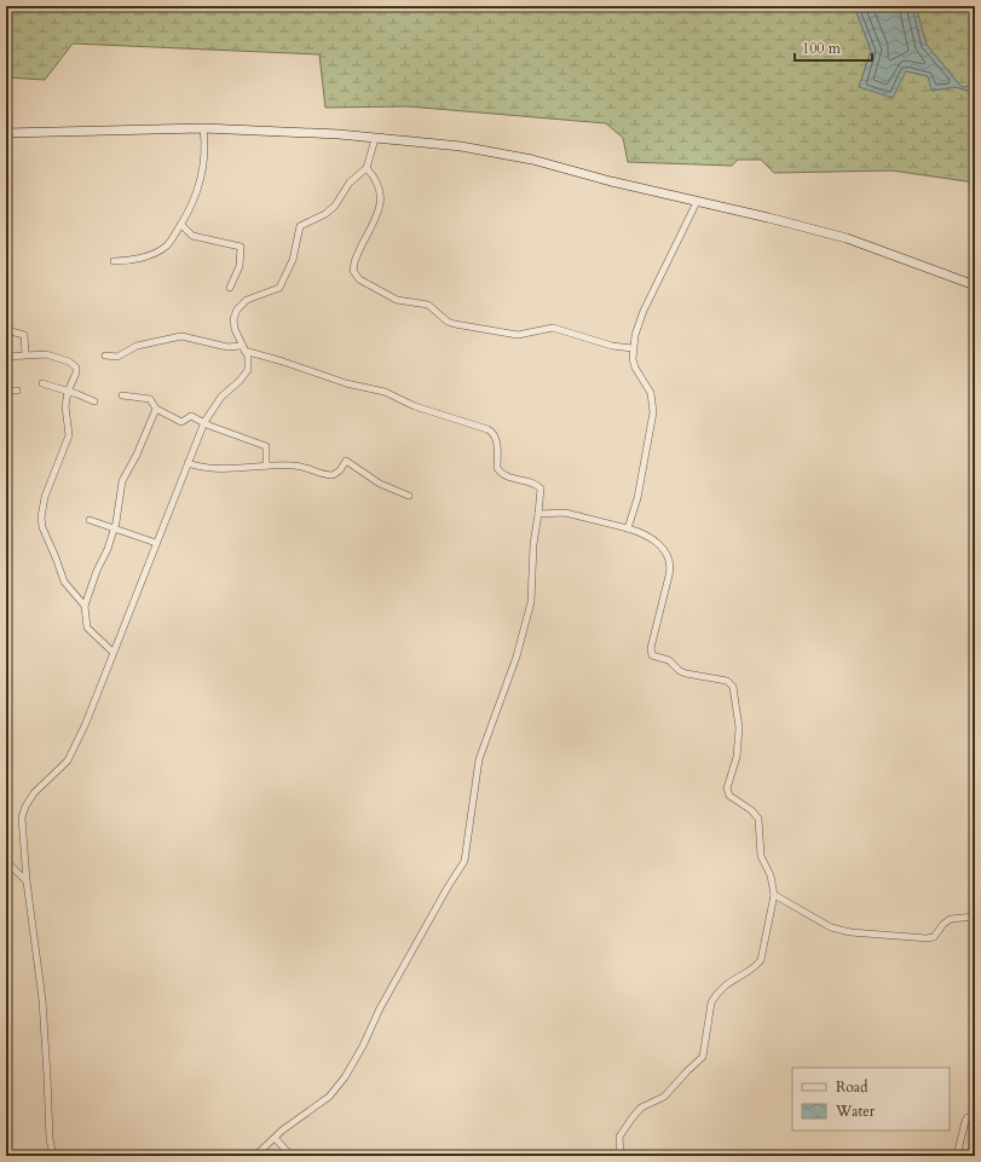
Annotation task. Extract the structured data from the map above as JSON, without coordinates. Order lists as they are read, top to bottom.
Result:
{
  "legend": ["Road", "Water"],
  "scale_bar": "100 m"
}
